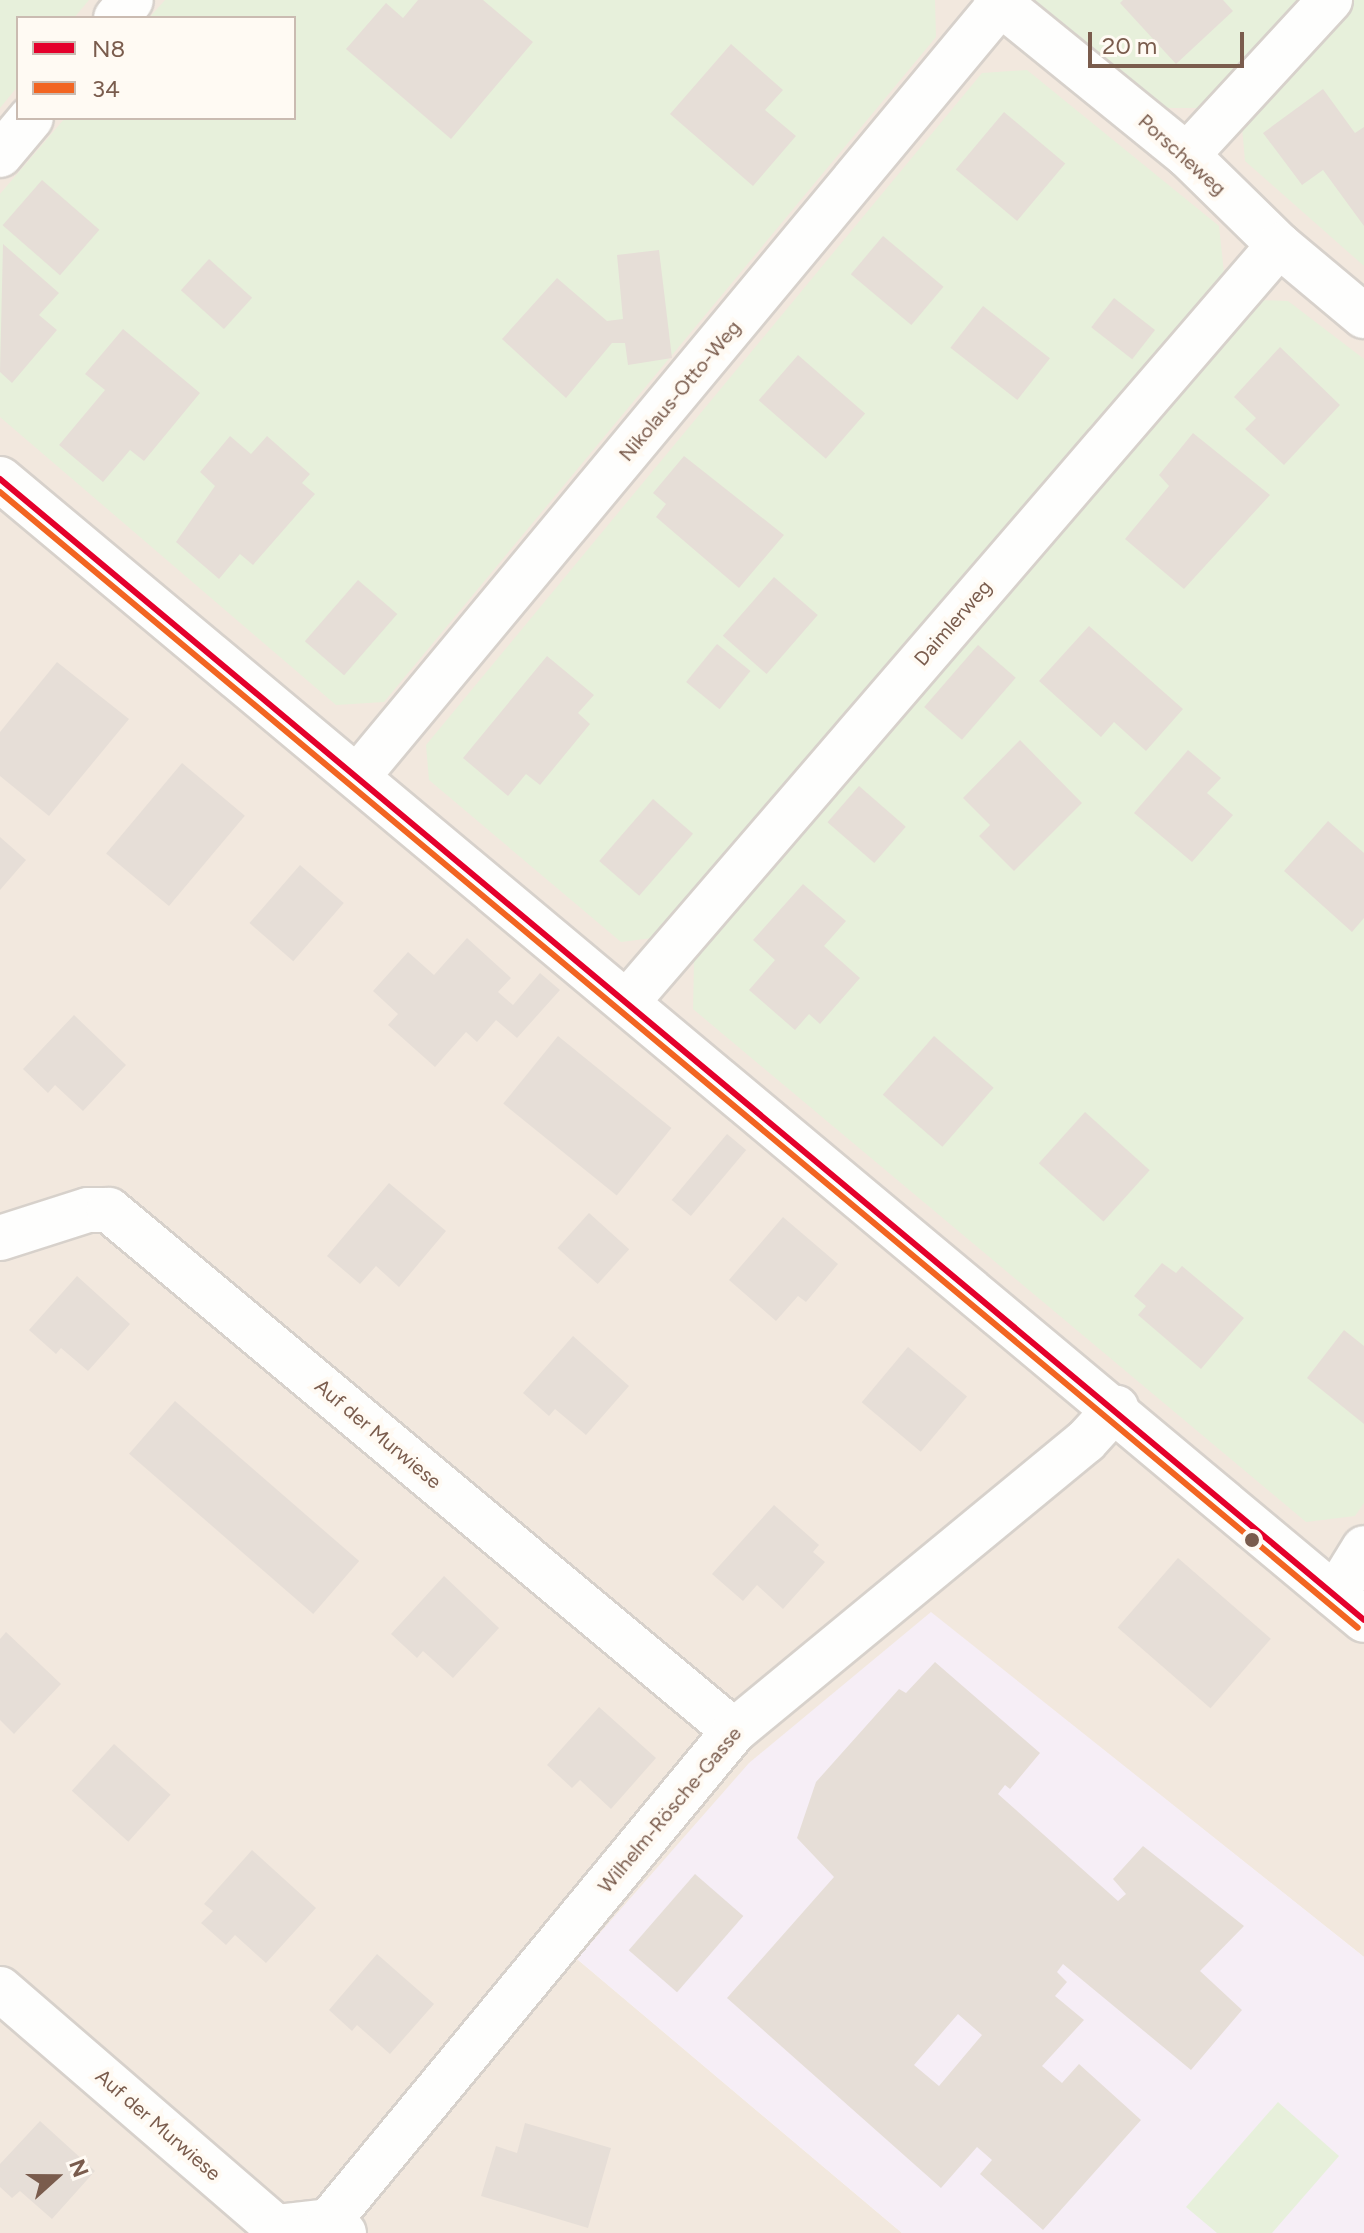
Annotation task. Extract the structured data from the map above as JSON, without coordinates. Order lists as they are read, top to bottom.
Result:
{
  "streets": {
    "street": [
      "Porscheweg",
      "Nikolaus-Otto-Weg",
      "Daimlerweg",
      "Auf der Murwiese",
      "Wilhelm-Rösche-Gasse"
    ]
  },
  "crossings": [
    ["Porscheweg", "Nikolaus-Otto-Weg"],
    ["Porscheweg", "Daimlerweg"],
    ["Auf der Murwiese", "Wilhelm-Rösche-Gasse"]
  ],
  "lines": ["transit line N8", "transit line 34"],
  "legend": ["N8", "34"],
  "scale_bar": "20 m",
  "north": "right"
}
